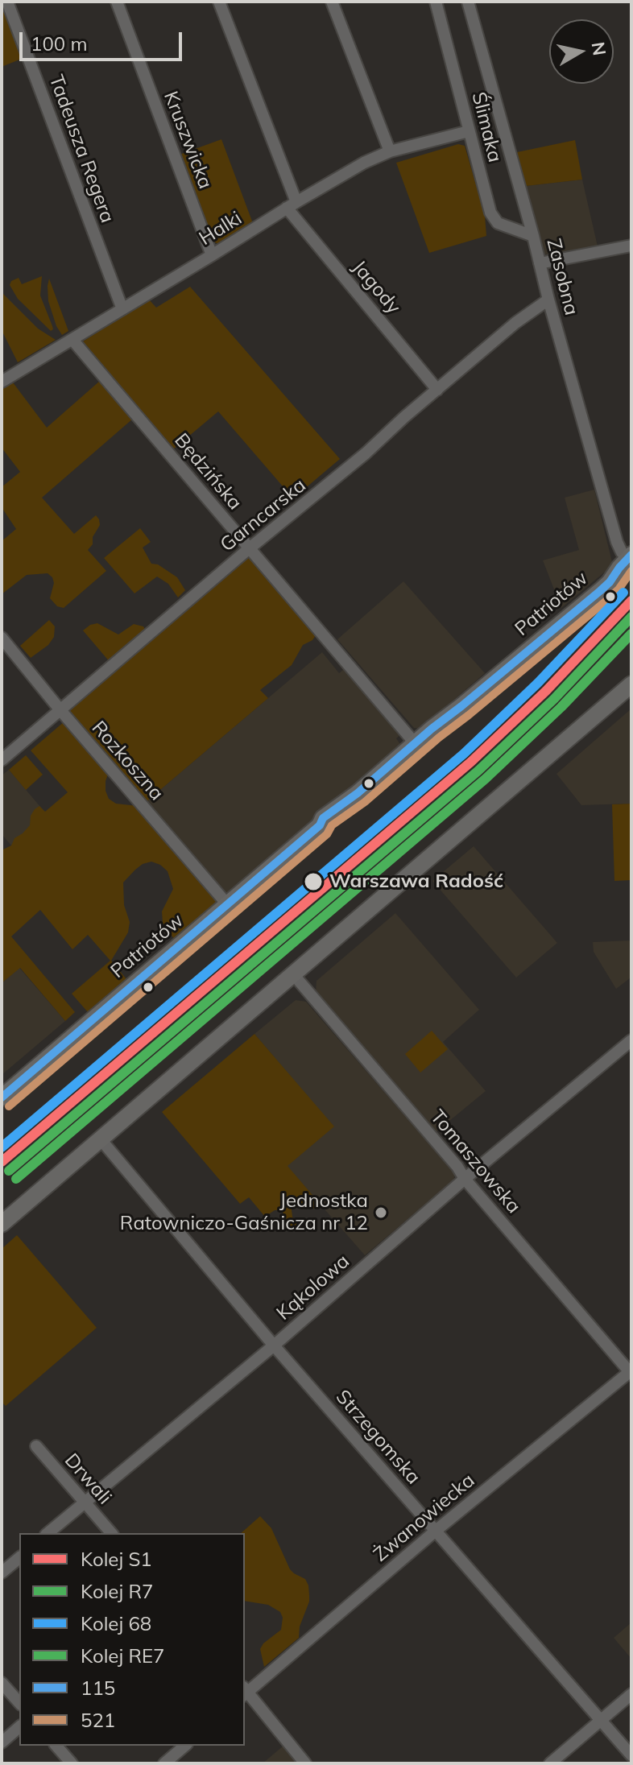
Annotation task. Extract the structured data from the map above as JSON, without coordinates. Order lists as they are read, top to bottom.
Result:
{
  "streets": {
    "main road": ["Patriotów"],
    "street": [
      "Ślimaka",
      "Kruszwicka",
      "Tadeusza Regera",
      "Halki",
      "Zasobna",
      "Jagody",
      "Będzińska",
      "Garncarska",
      "Rozkoszna",
      "Tomaszowska",
      "Kąkolowa",
      "Strzegomska",
      "Drwali",
      "Żwanowiecka"
    ]
  },
  "crossings": [
    ["Ślimaka", "Halki"],
    ["Ślimaka", "Zasobna"],
    ["Kruszwicka", "Halki"],
    ["Tadeusza Regera", "Halki"],
    ["Halki", "Jagody"],
    ["Halki", "Będzińska"],
    ["Zasobna", "Garncarska"],
    ["Zasobna", "Patriotów"],
    ["Jagody", "Garncarska"],
    ["Będzińska", "Garncarska"],
    ["Będzińska", "Patriotów"],
    ["Garncarska", "Rozkoszna"],
    ["Patriotów", "Rozkoszna"],
    ["Tomaszowska", "Kąkolowa"],
    ["Tomaszowska", "Żwanowiecka"],
    ["Kąkolowa", "Strzegomska"],
    ["Kąkolowa", "Drwali"],
    ["Strzegomska", "Żwanowiecka"]
  ],
  "places": ["Warszawa Radość", "Jednostka Ratowniczo-Gaśnicza nr 12"],
  "lines": [
    "transit line 115",
    "transit line 521",
    "rail line 68",
    "rail line S1",
    "rail line R7",
    "rail line RE7"
  ],
  "legend": [
    "Kolej S1",
    "Kolej R7",
    "Kolej 68",
    "Kolej RE7",
    "115",
    "521"
  ],
  "scale_bar": "100 m",
  "north": "right"
}
